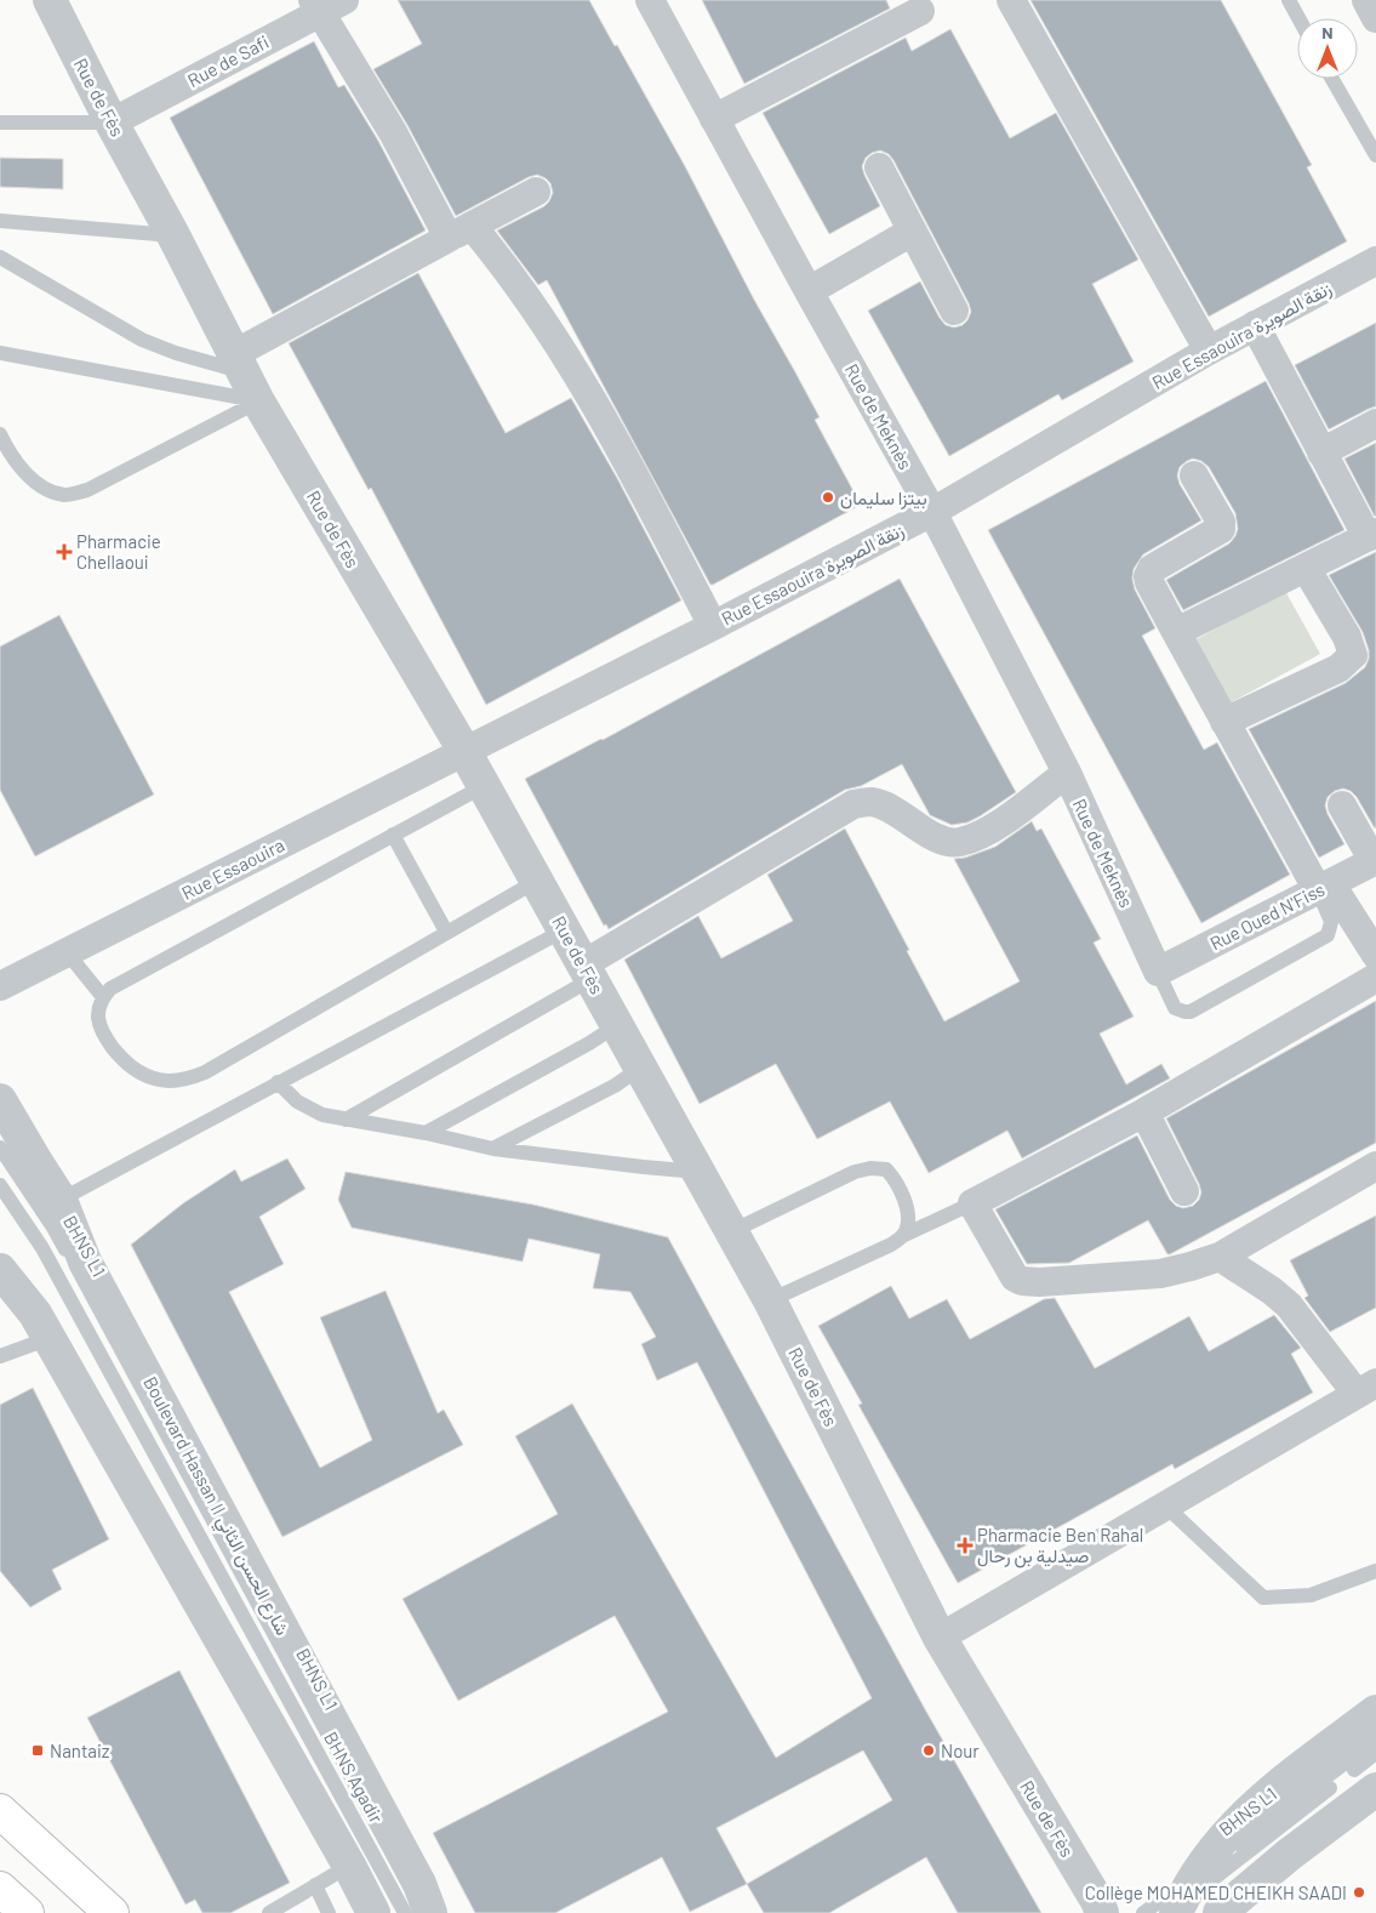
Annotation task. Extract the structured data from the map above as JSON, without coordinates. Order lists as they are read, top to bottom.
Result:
{
  "streets": {
    "street": [
      "Rue de Safi",
      "Rue de Fès",
      "Rue Essaouira زنقة الصويرة",
      "Rue de Meknès",
      "Rue Essaouira",
      "Rue Oued N'Fiss",
      "Boulevard Hassan II شارع الحسن الثاني"
    ],
    "lane": ["BHNS L1", "BHNS Agadir"]
  },
  "crossings": [
    ["Rue de Safi", "Rue de Fès"],
    ["Rue de Fès", "Rue Essaouira زنقة الصويرة"],
    ["Rue de Fès", "Rue Essaouira"],
    ["Rue Essaouira زنقة الصويرة", "Rue de Meknès"],
    ["Rue Essaouira زنقة الصويرة", "Rue Essaouira"],
    ["Rue de Meknès", "Rue Oued N'Fiss"]
  ],
  "places": {
    "other": ["بيتزا سليمان", "Nour", "Collège MOHAMED CHEIKH SAADI"],
    "health": ["Pharmacie Chellaoui", "Pharmacie Ben Rahal صيدلية بن رحال"],
    "transit": ["Nantaiz"]
  },
  "north": "top"
}
